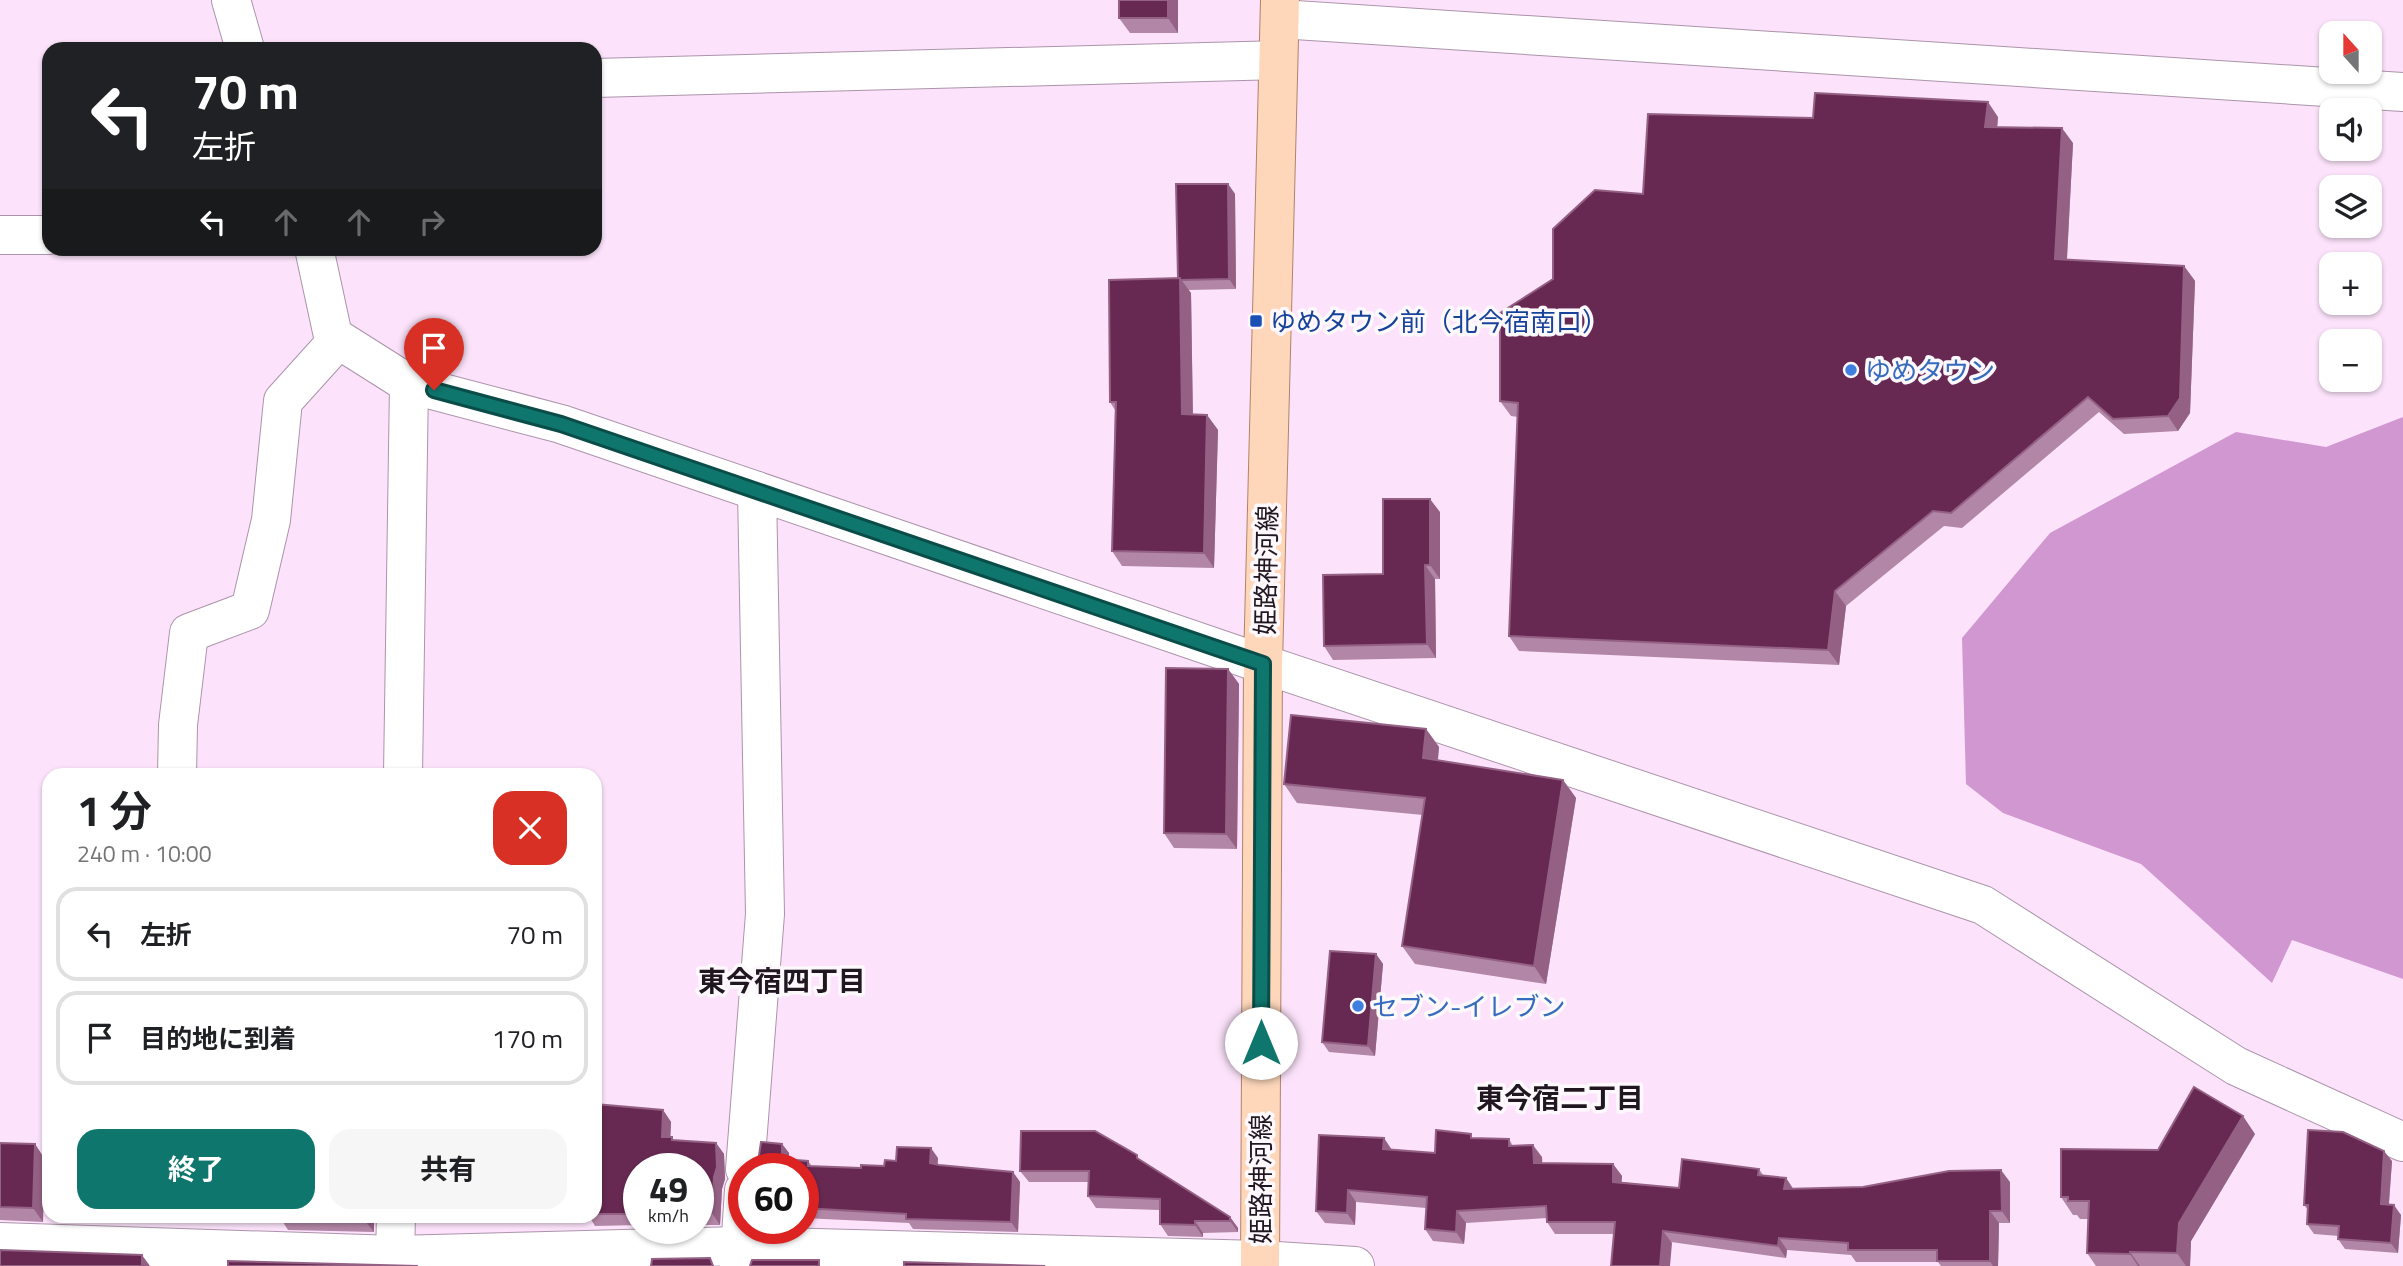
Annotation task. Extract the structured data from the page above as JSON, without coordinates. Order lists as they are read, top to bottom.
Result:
{
  "streets": {
    "main road": ["姫路神河線"]
  },
  "districts": ["東今宿四丁目", "東今宿二丁目"],
  "places": {
    "transit": ["ゆめタウン前（北今宿南口）"],
    "other": ["ゆめタウン", "セブン-イレブン"]
  },
  "north": "top",
  "page": {
    "map_buttons": ["+", "−"],
    "turn": ["70 m", "左折"],
    "heading": ["1 分", "240 m · 10:00"],
    "list": [
      {
        "name": "左折",
        "value": "70 m"
      },
      {
        "name": "目的地に到着",
        "value": "170 m"
      }
    ],
    "buttons": ["終了", "共有"],
    "speed": "49 km/h",
    "limit": "60"
  }
}
